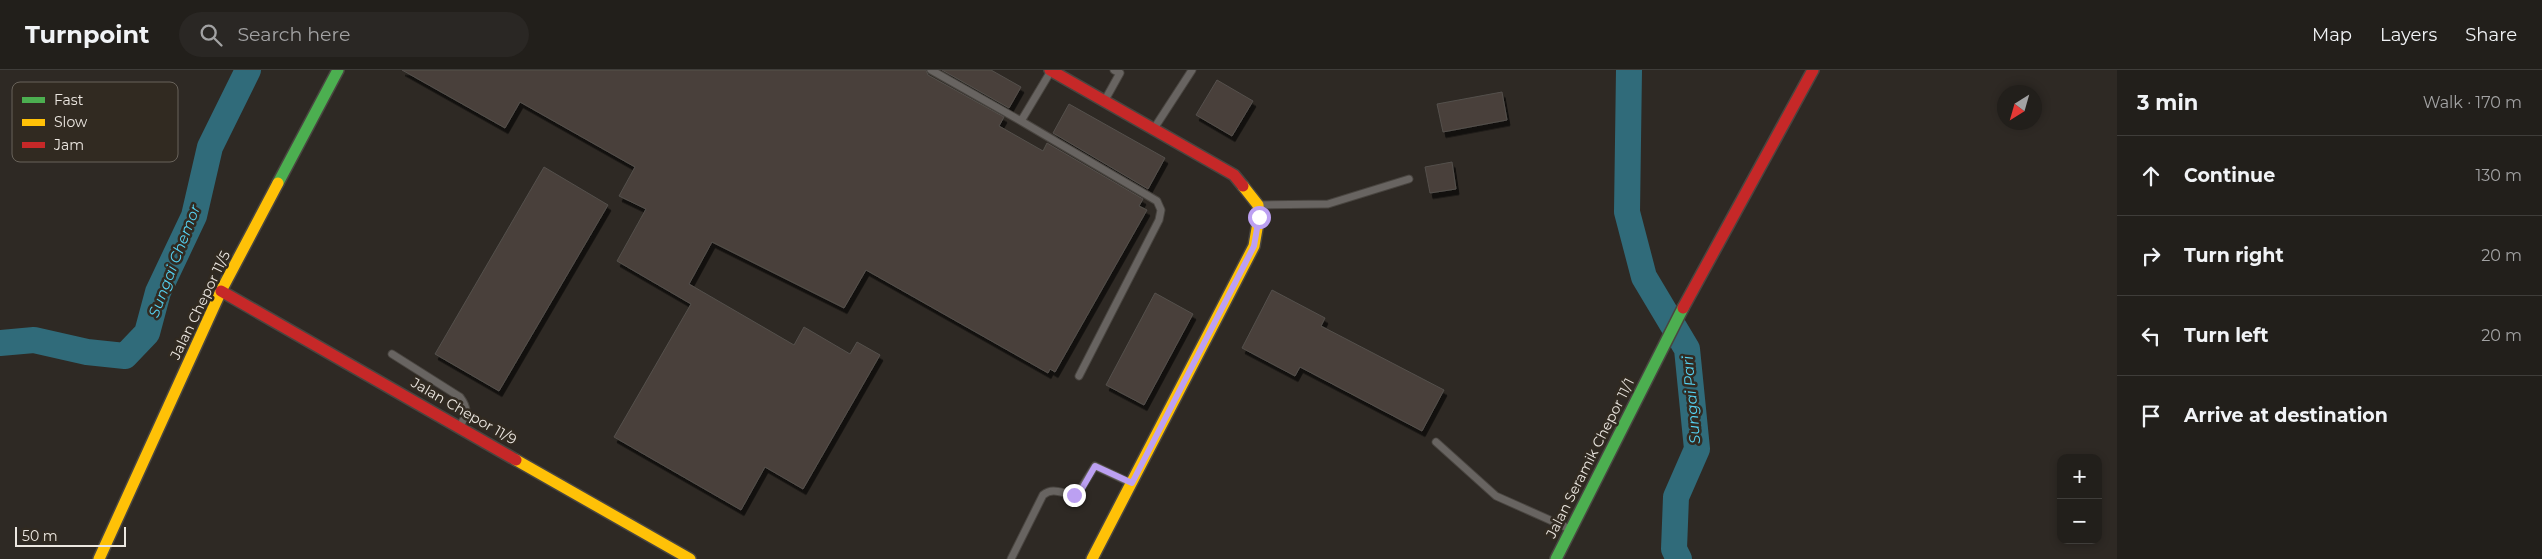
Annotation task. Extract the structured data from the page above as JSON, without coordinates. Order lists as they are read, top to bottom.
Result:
{
  "streets": {
    "street": ["Jalan Chepor 11/5", "Jalan Chepor 11/9", "Jalan Seramik Chepor 11/1"]
  },
  "crossings": [
    ["Jalan Chepor 11/5", "Jalan Chepor 11/9"]
  ],
  "water": ["Sungai Chemor", "Sungai Pari"],
  "legend": ["Fast", "Slow", "Jam"],
  "scale_bar": "50 m",
  "north": "bottom left",
  "page": {
    "header": "Turnpoint",
    "search": "Search here",
    "nav": ["Map", "Layers", "Share"],
    "heading": ["3 min", "Walk · 170 m"],
    "list": [
      ["Continue", "130 m"],
      ["Turn right", "20 m"],
      ["Turn left", "20 m"],
      "Arrive at destination"
    ],
    "map_buttons": ["+", "−"],
    "scale": "50 m"
  }
}
